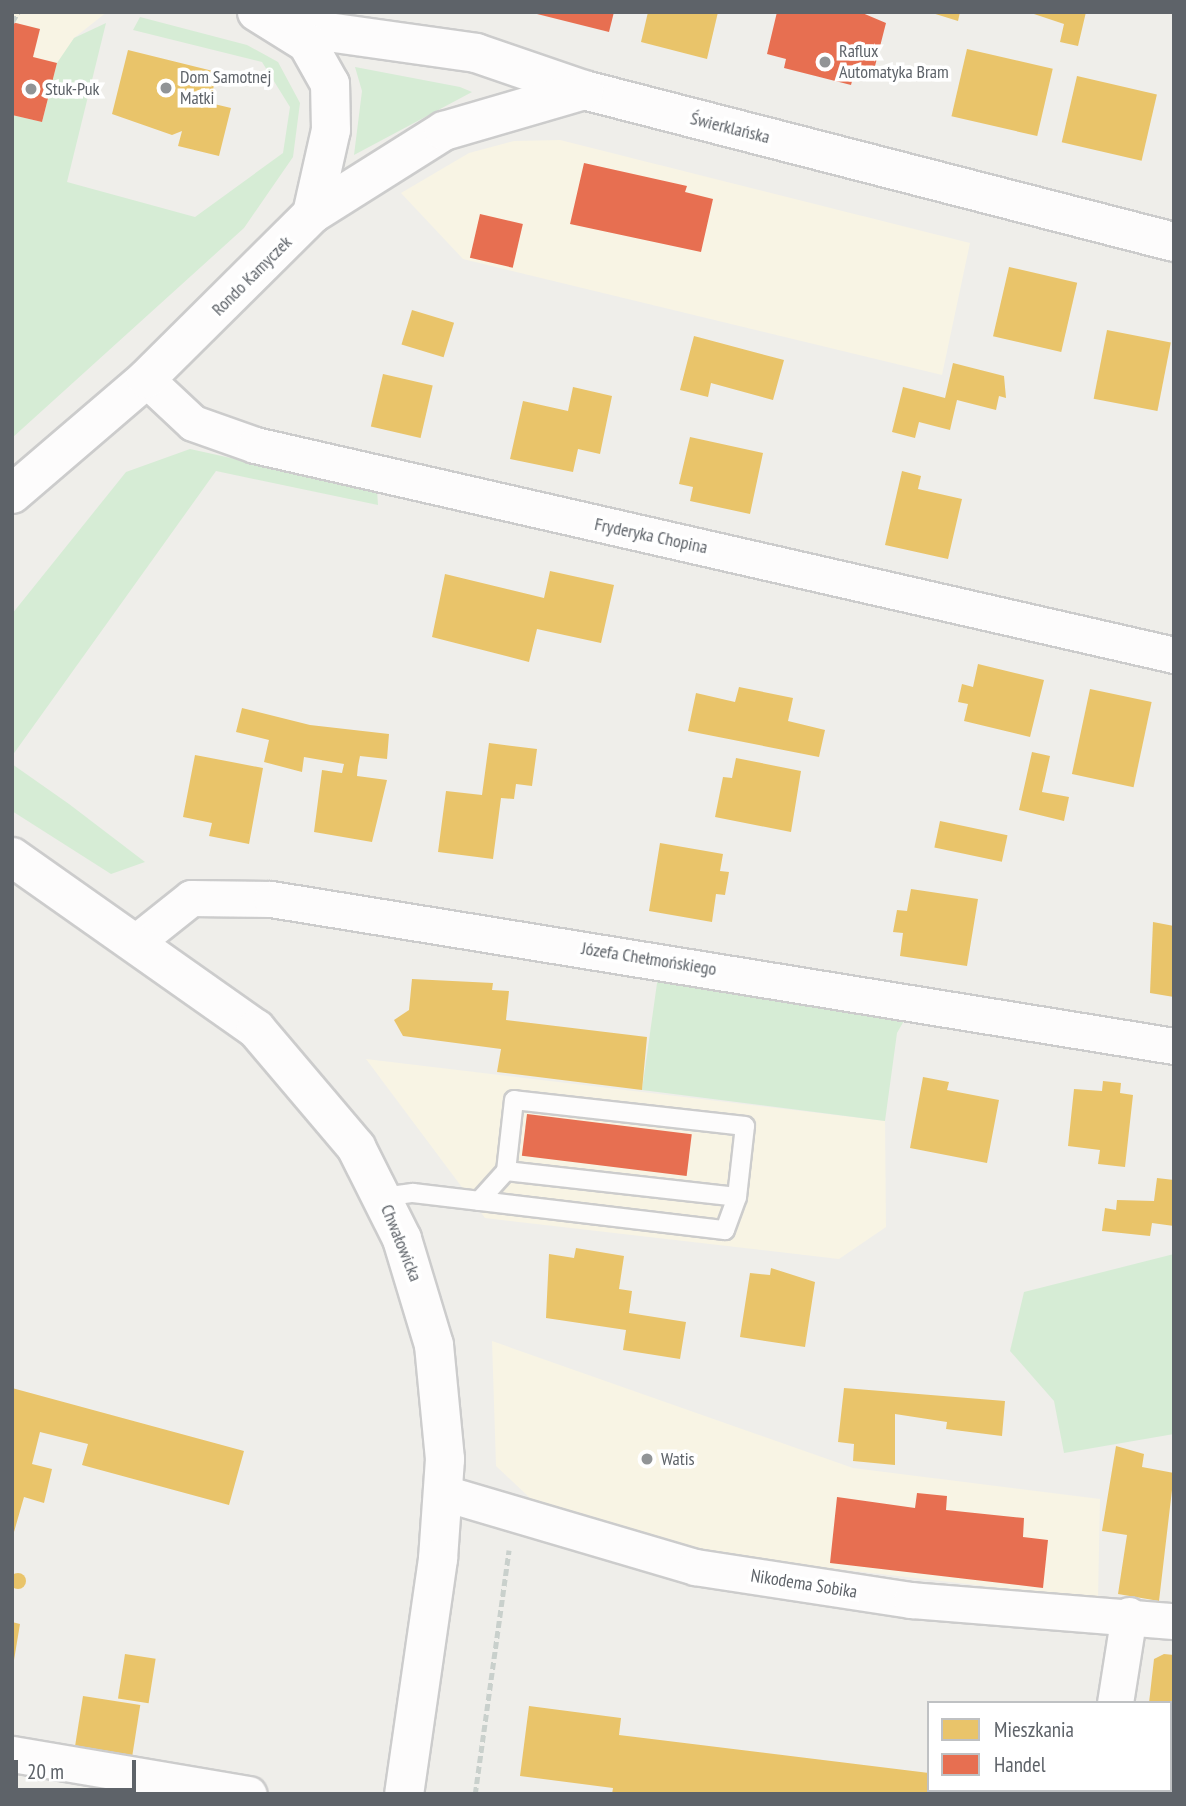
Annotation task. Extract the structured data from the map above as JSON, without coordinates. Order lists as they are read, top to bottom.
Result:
{
  "streets": {
    "main road": ["Świerklańska", "Rondo Kamyczek", "Chwałowicka"],
    "street": ["Fryderyka Chopina", "Józefa Chełmońskiego", "Nikodema Sobika"]
  },
  "crossings": [
    ["Świerklańska", "Rondo Kamyczek"],
    ["Rondo Kamyczek", "Fryderyka Chopina"],
    ["Józefa Chełmońskiego", "Chwałowicka"],
    ["Chwałowicka", "Nikodema Sobika"]
  ],
  "places": [
    "Raflux Automatyka Bram",
    "Dom Samotnej Matki",
    "Stuk-Puk",
    "Watis"
  ],
  "legend": ["Mieszkania", "Handel"],
  "scale_bar": "20 m"
}
